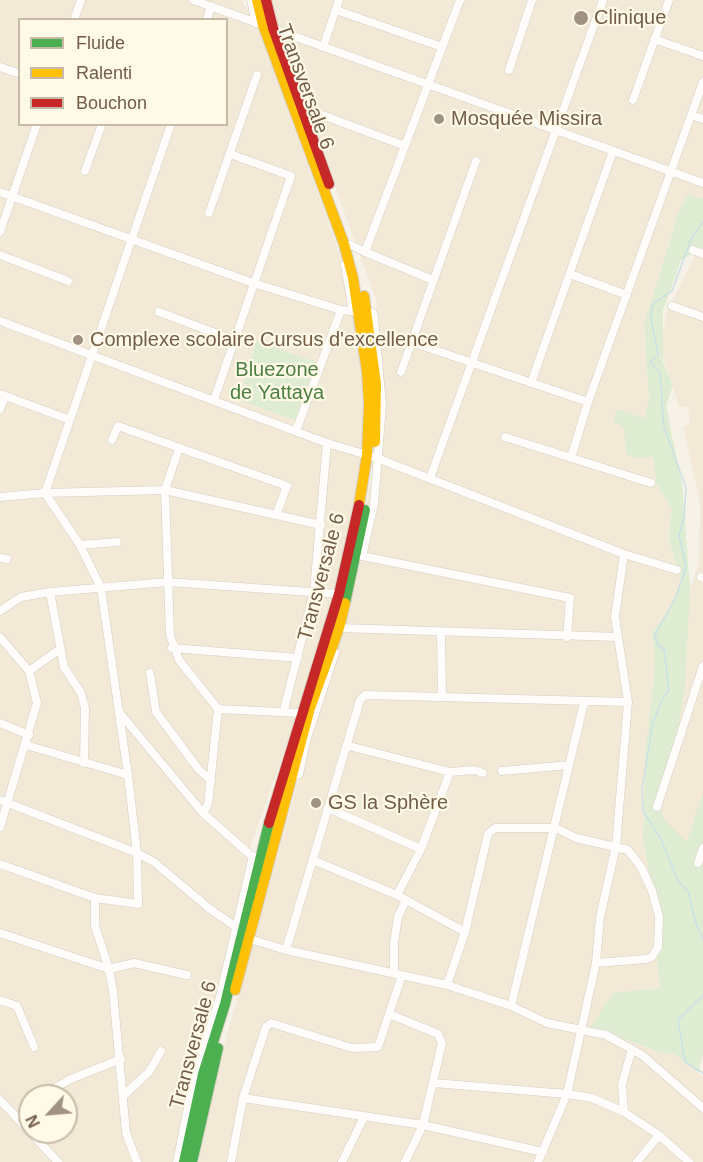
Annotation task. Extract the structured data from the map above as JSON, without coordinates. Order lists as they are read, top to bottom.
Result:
{
  "streets": {
    "main road": ["Transversale 6"]
  },
  "parks": ["Bluezone de Yattaya"],
  "places": [
    "Clinique",
    "Mosquée Missira",
    "Complexe scolaire Cursus d'excellence",
    "GS la Sphère"
  ],
  "legend": ["Fluide", "Ralenti", "Bouchon"],
  "north": "bottom left"
}
